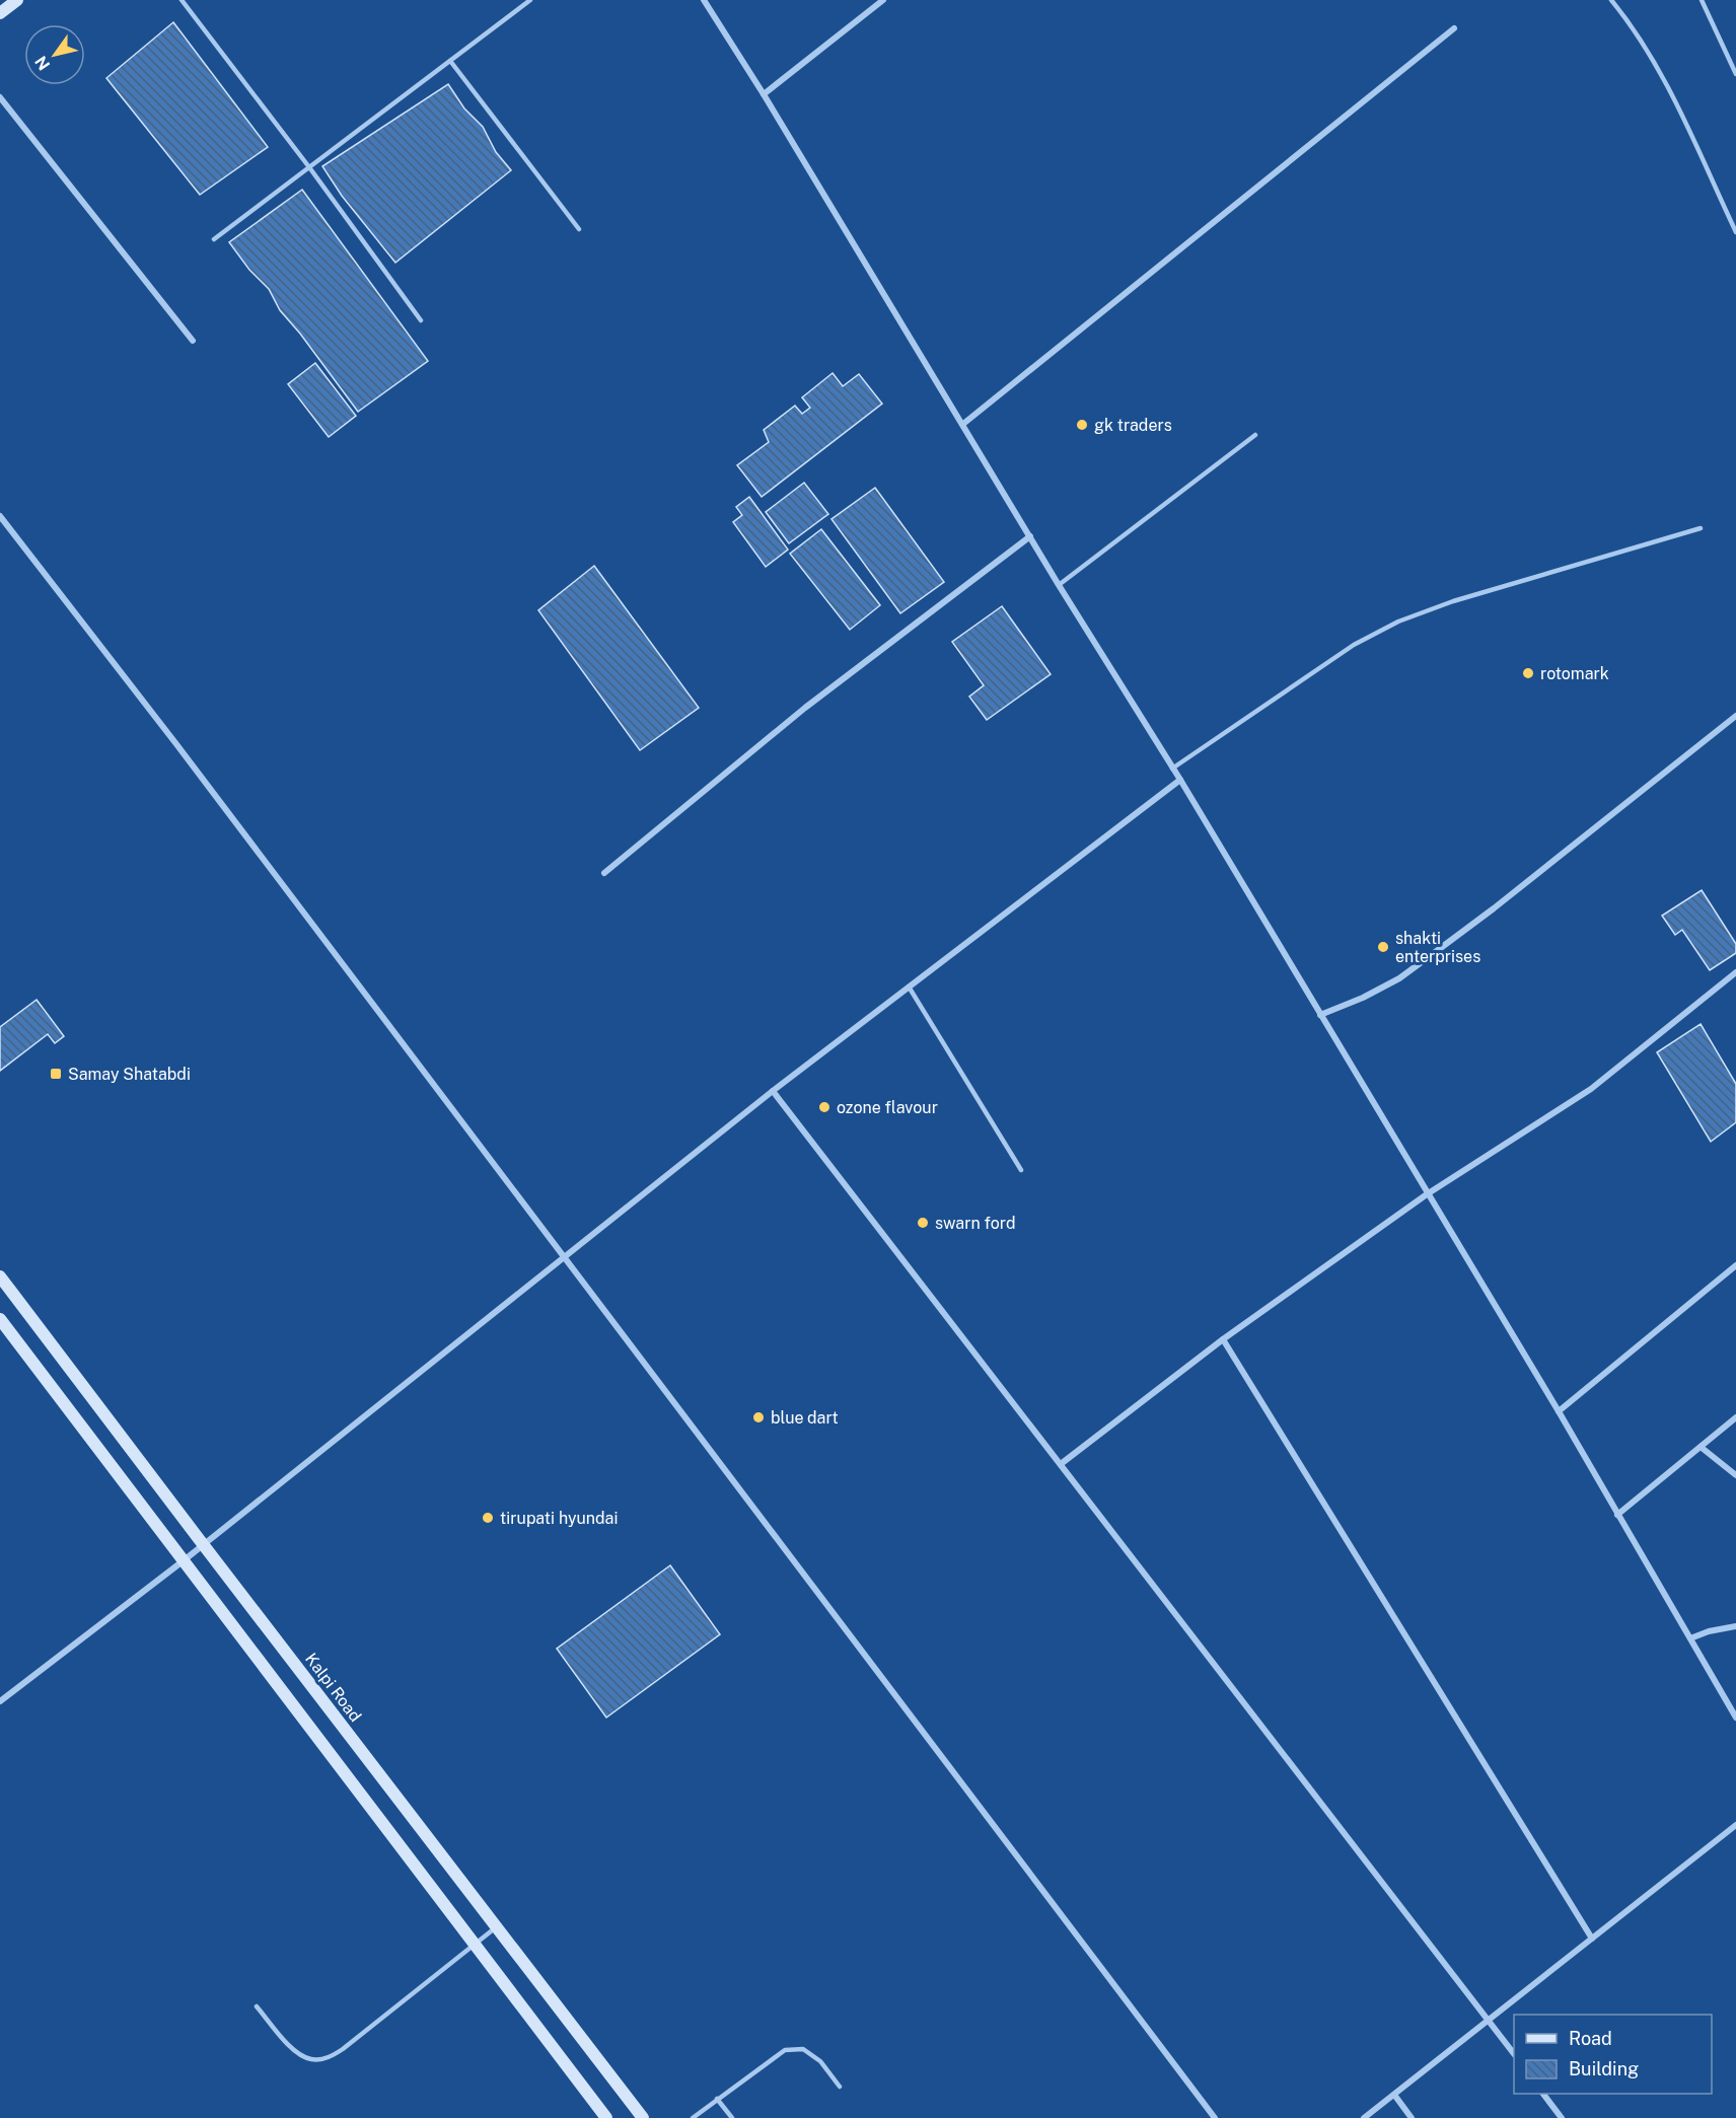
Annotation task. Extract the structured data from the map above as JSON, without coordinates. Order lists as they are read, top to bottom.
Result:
{
  "streets": {
    "main road": ["Kalpi Road"]
  },
  "places": {
    "other": [
      "gk traders",
      "rotomark",
      "shakti enterprises",
      "ozone flavour",
      "swarn ford",
      "blue dart",
      "tirupati hyundai"
    ],
    "transit": ["Samay Shatabdi"]
  },
  "legend": ["Road", "Building"],
  "north": "bottom left"
}
